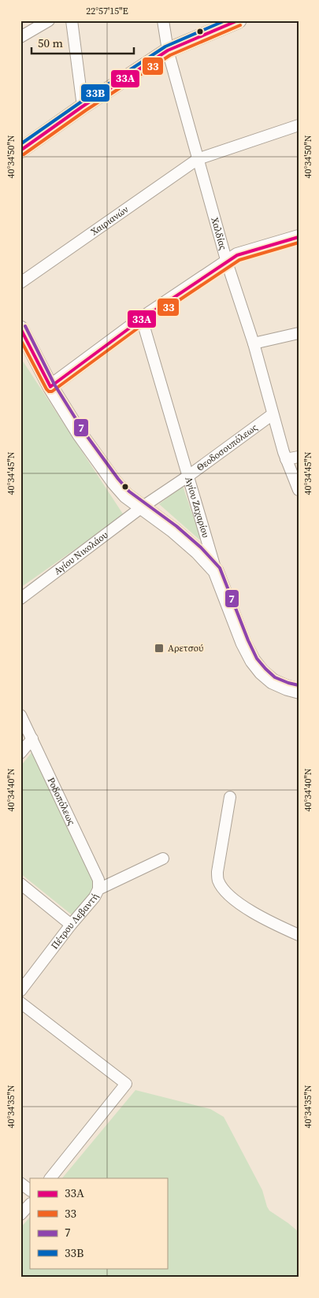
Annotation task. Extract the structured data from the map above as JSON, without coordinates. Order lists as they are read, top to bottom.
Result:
{
  "streets": {
    "main road": ["Αγίου Ζαχαρίου"],
    "street": [
      "Χαιριανών",
      "Χαλδίας",
      "Θεοδοσουπόλεως",
      "Αγίου Νικολάου",
      "Ροδοπόλεως",
      "Πέτρου Λεβαντή"
    ]
  },
  "crossings": [
    ["Χαιριανών", "Χαλδίας"],
    ["Χαλδίας", "Θεοδοσουπόλεως"],
    ["Θεοδοσουπόλεως", "Αγίου Ζαχαρίου"],
    ["Θεοδοσουπόλεως", "Αγίου Νικολάου"],
    ["Ροδοπόλεως", "Πέτρου Λεβαντή"]
  ],
  "places": {
    "transit": ["Αρετσού"]
  },
  "lines": [
    "transit line 33A",
    "transit line 33Β",
    "transit line 33",
    "transit line 7"
  ],
  "legend": [
    "33A",
    "33",
    "7",
    "33Β"
  ],
  "scale_bar": "50 m",
  "coordinates": [
    "22°57'15\"E",
    "40°34'50\"N",
    "40°34'45\"N",
    "40°34'40\"N",
    "40°34'35\"N"
  ]
}
